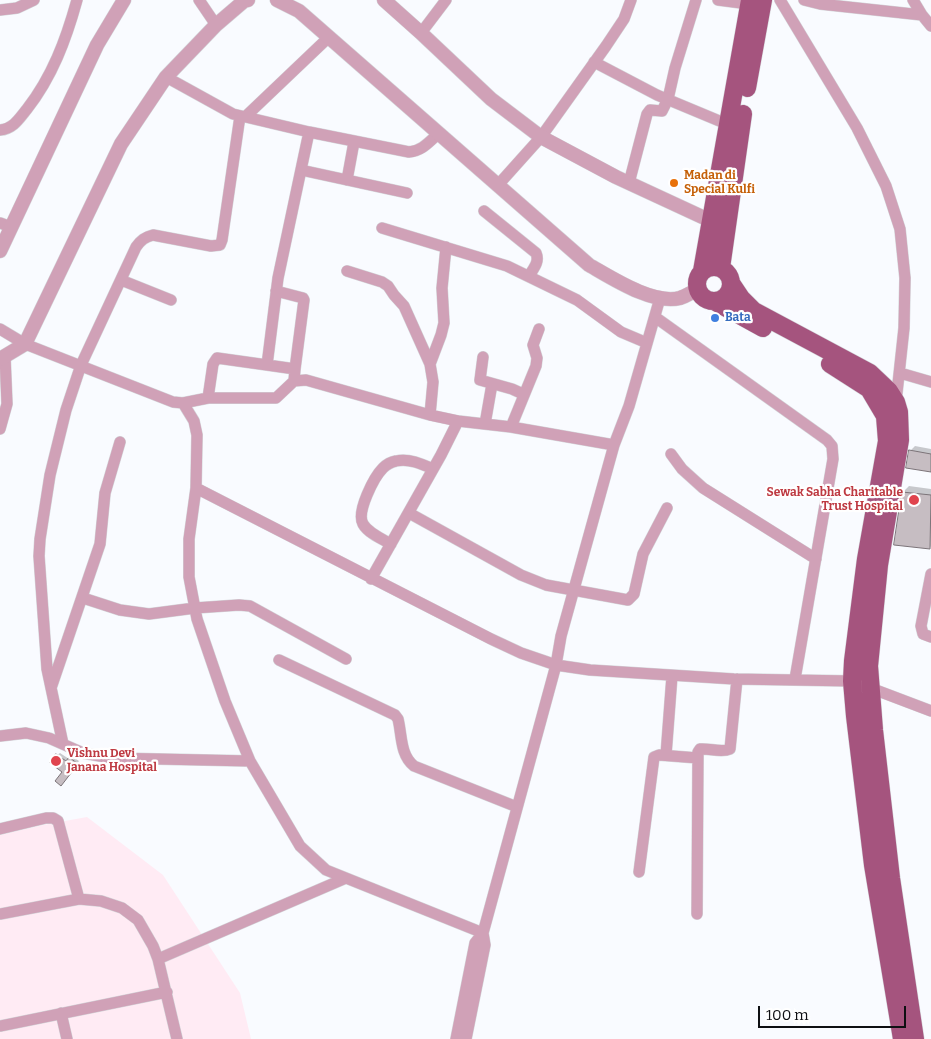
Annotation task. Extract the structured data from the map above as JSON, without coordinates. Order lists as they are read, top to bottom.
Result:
{
  "places": [
    "Madan di Special Kulfi",
    "Bata",
    "Sewak Sabha Charitable Trust Hospital",
    "Vishnu Devi Janana Hospital"
  ],
  "scale_bar": "100 m"
}
